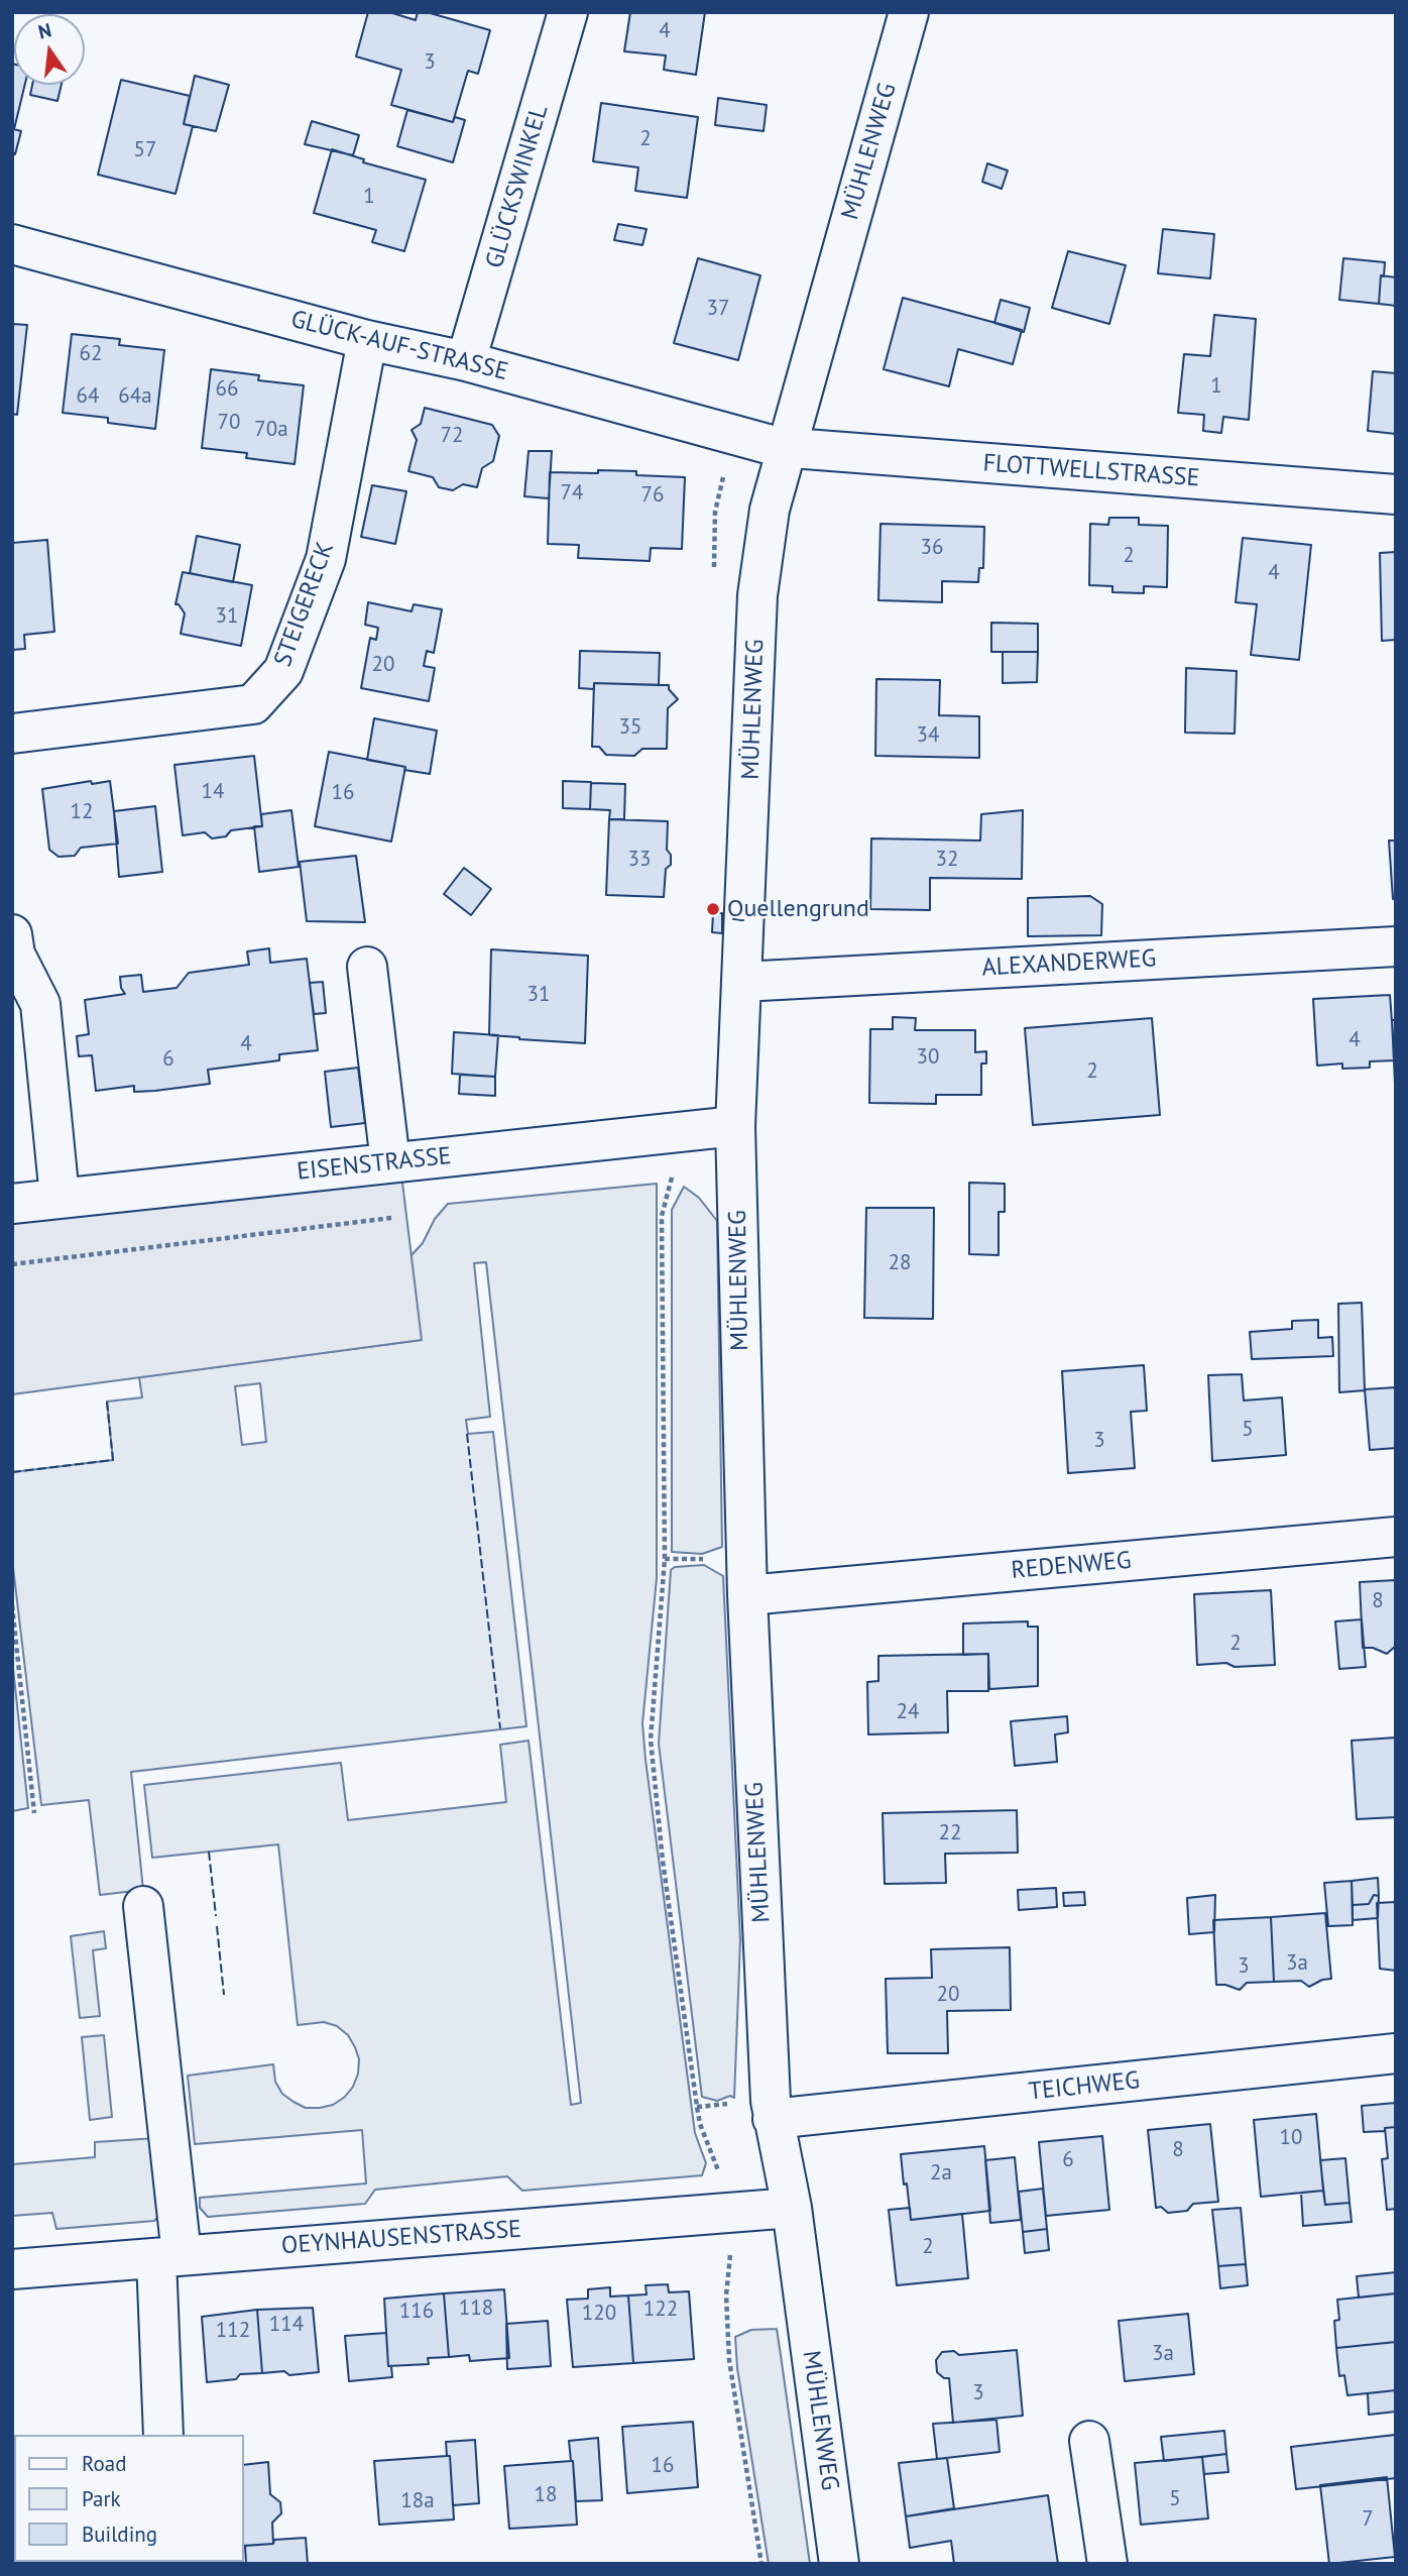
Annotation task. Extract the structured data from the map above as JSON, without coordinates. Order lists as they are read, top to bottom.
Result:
{
  "streets": {
    "street": [
      "MÜHLENWEG",
      "GLÜCKSWINKEL",
      "GLÜCK-AUF-STRASSE",
      "FLOTTWELLSTRASSE",
      "STEIGERECK",
      "ALEXANDERWEG",
      "EISENSTRASSE",
      "REDENWEG",
      "TEICHWEG",
      "OEYNHAUSENSTRASSE"
    ]
  },
  "crossings": [
    ["MÜHLENWEG", "GLÜCK-AUF-STRASSE"],
    ["MÜHLENWEG", "FLOTTWELLSTRASSE"],
    ["MÜHLENWEG", "ALEXANDERWEG"],
    ["MÜHLENWEG", "EISENSTRASSE"],
    ["MÜHLENWEG", "REDENWEG"],
    ["MÜHLENWEG", "TEICHWEG"],
    ["MÜHLENWEG", "OEYNHAUSENSTRASSE"],
    ["GLÜCKSWINKEL", "GLÜCK-AUF-STRASSE"],
    ["GLÜCK-AUF-STRASSE", "FLOTTWELLSTRASSE"],
    ["GLÜCK-AUF-STRASSE", "STEIGERECK"]
  ],
  "places": ["Quellengrund"],
  "house_numbers": [
    "4",
    "3",
    "2",
    "57",
    "1",
    "37",
    "62",
    "1",
    "66",
    "64",
    "64a",
    "70",
    "70a",
    "72",
    "74",
    "76",
    "36",
    "2",
    "4",
    "31",
    "20",
    "35",
    "34",
    "14",
    "16",
    "12",
    "33",
    "32",
    "31",
    "4",
    "4",
    "30",
    "6",
    "2",
    "28",
    "5",
    "3",
    "8",
    "2",
    "24",
    "22",
    "3a",
    "3",
    "20",
    "10",
    "8",
    "6",
    "2a",
    "2",
    "118",
    "122",
    "116",
    "120",
    "114",
    "112",
    "3a",
    "3",
    "16",
    "18",
    "5",
    "18a",
    "7"
  ],
  "legend": ["Road", "Park", "Building"],
  "north": "top"
}
